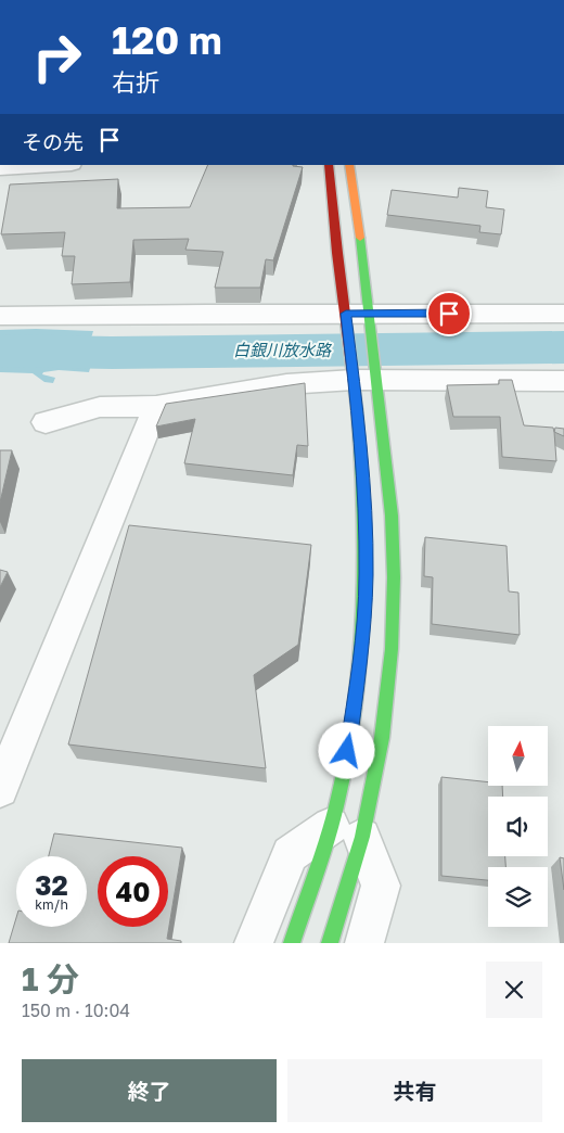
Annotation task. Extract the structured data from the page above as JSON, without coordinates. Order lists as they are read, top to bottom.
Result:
{
  "water": ["白銀川放水路"],
  "north": "top",
  "page": {
    "turn": ["120 m", "右折"],
    "then": "その先",
    "speed": "32 km/h",
    "limit": "40",
    "heading": ["1 分", "150 m · 10:04"],
    "buttons": ["終了", "共有"]
  }
}
